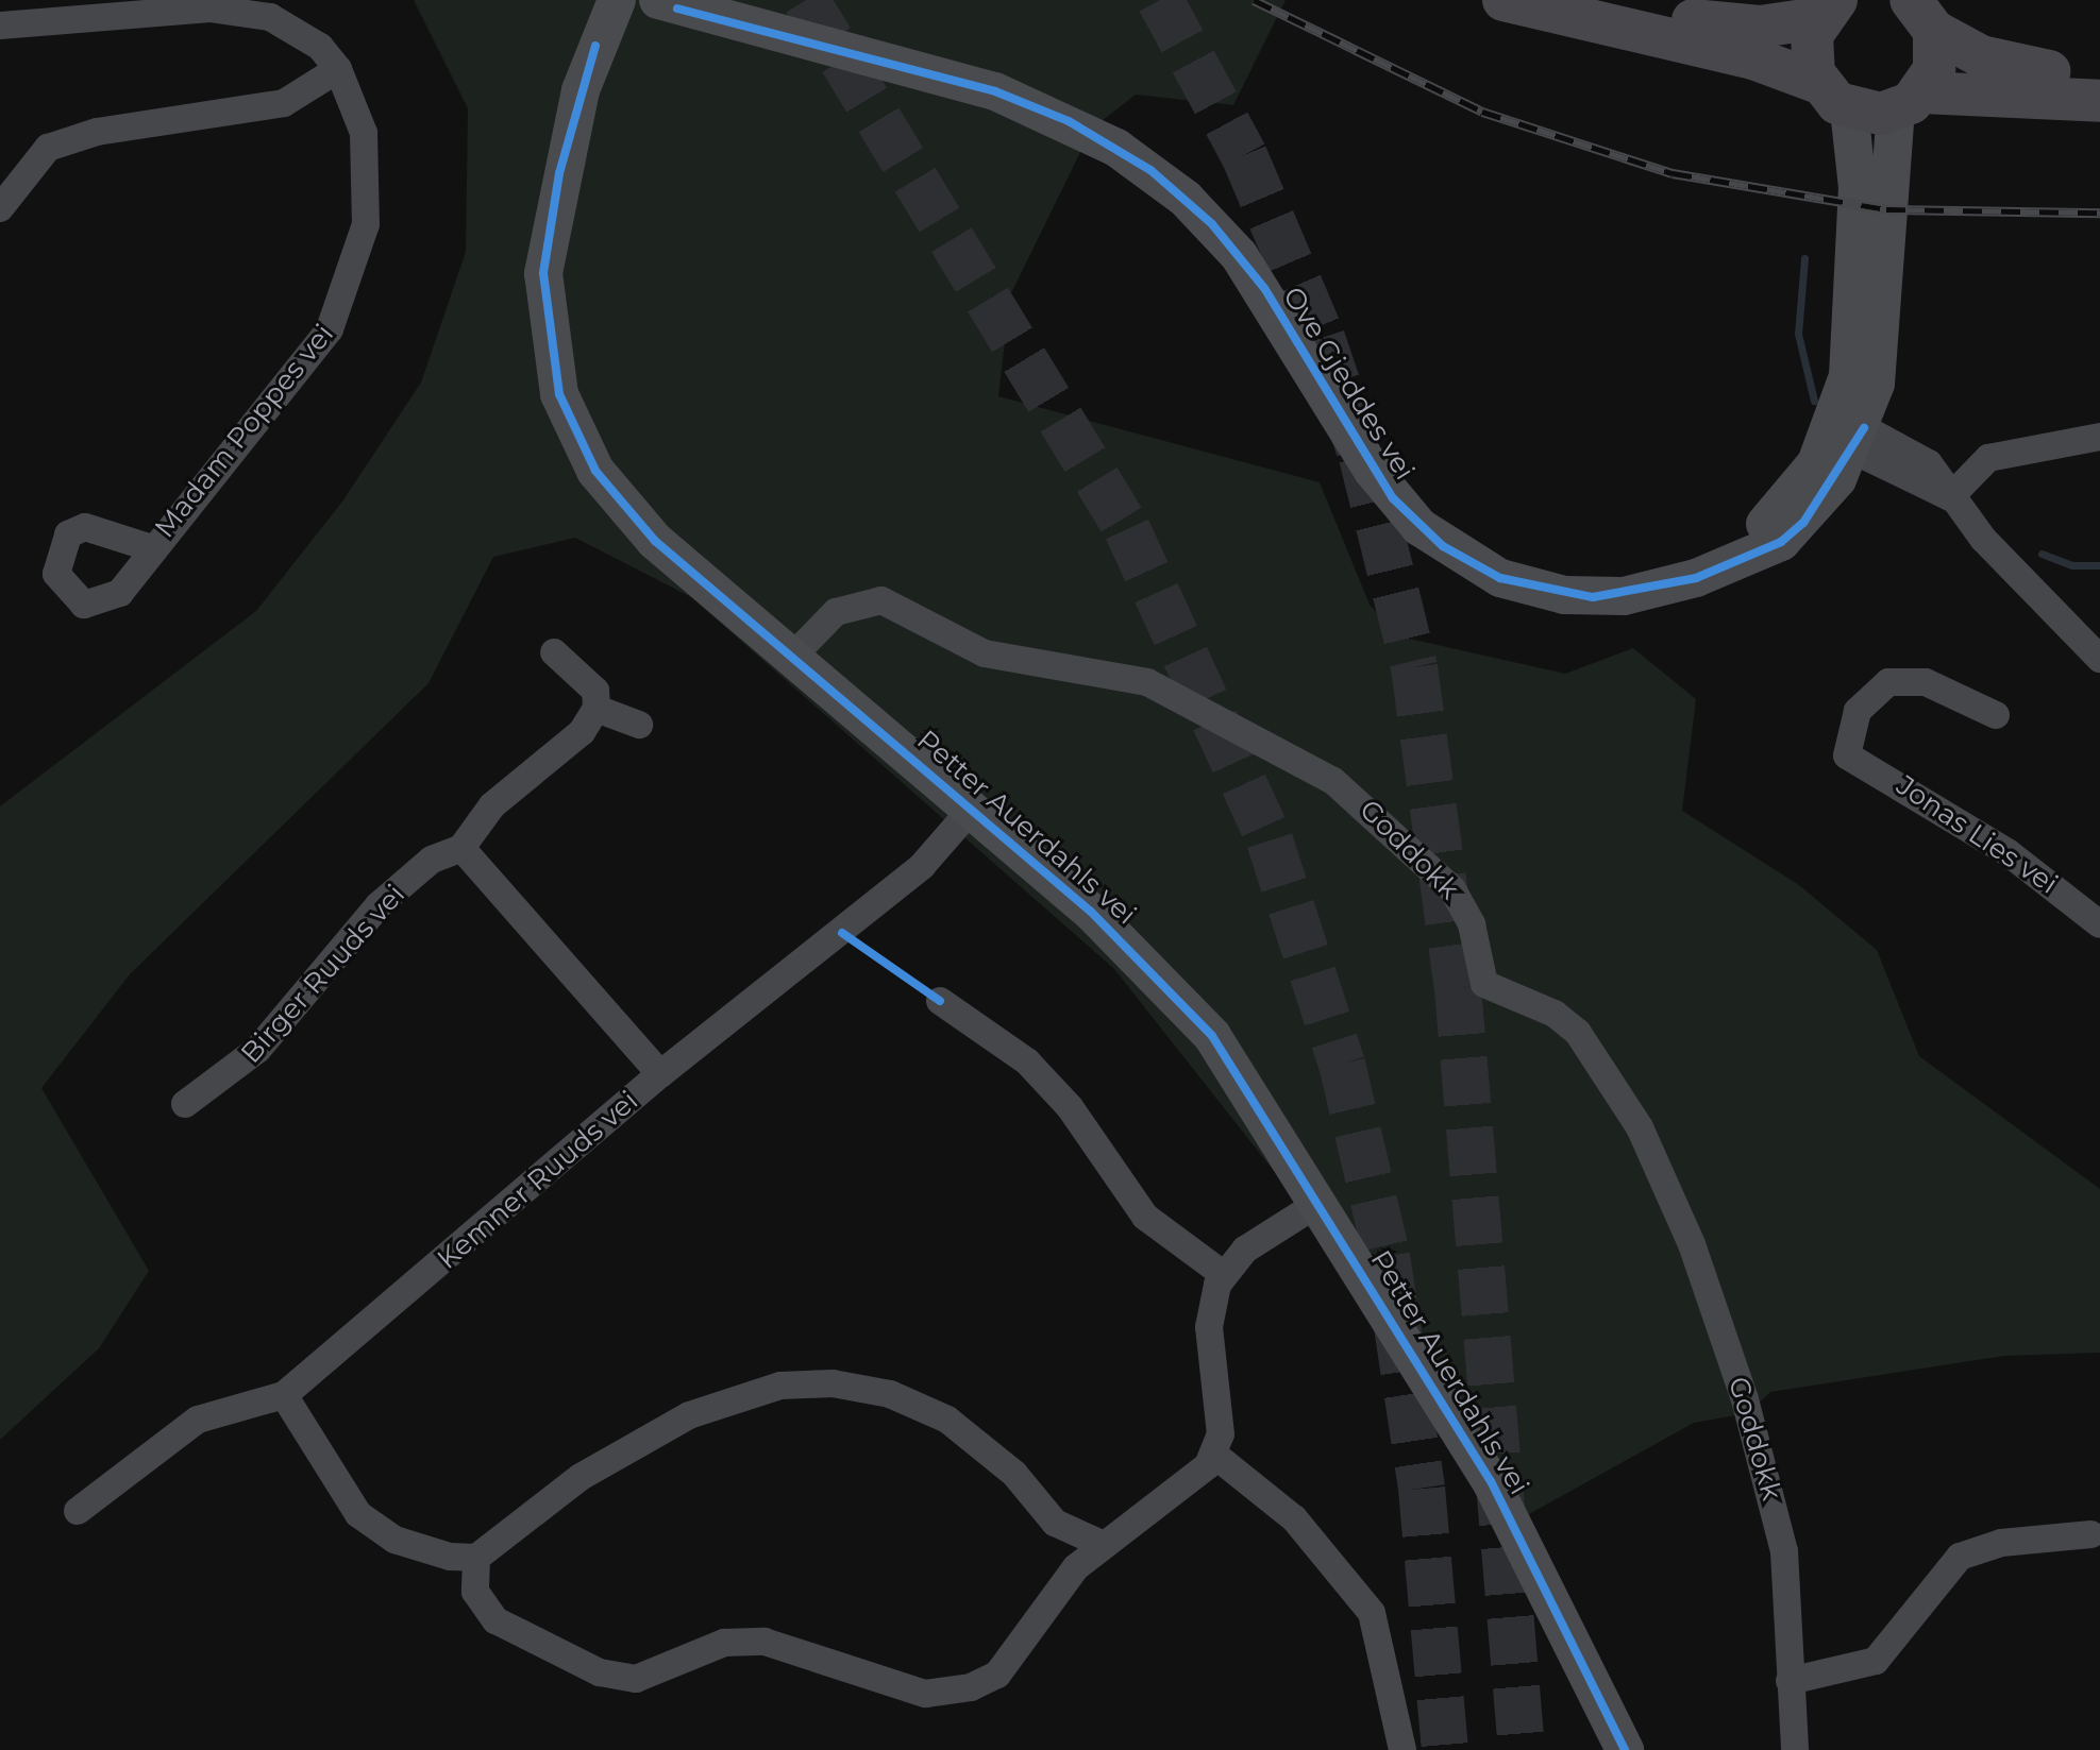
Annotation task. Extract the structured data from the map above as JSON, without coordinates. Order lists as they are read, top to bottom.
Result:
{
  "streets": {
    "street": [
      "Ove Gjeddes vei",
      "Madam Poppes vei",
      "Petter Auerdahls vei",
      "Jonas Lies vei",
      "Goddokk",
      "Birger Ruuds vei",
      "Kemner Ruuds vei"
    ]
  },
  "crossings": [
    ["Petter Auerdahls vei", "Goddokk"],
    ["Petter Auerdahls vei", "Kemner Ruuds vei"]
  ]
}
